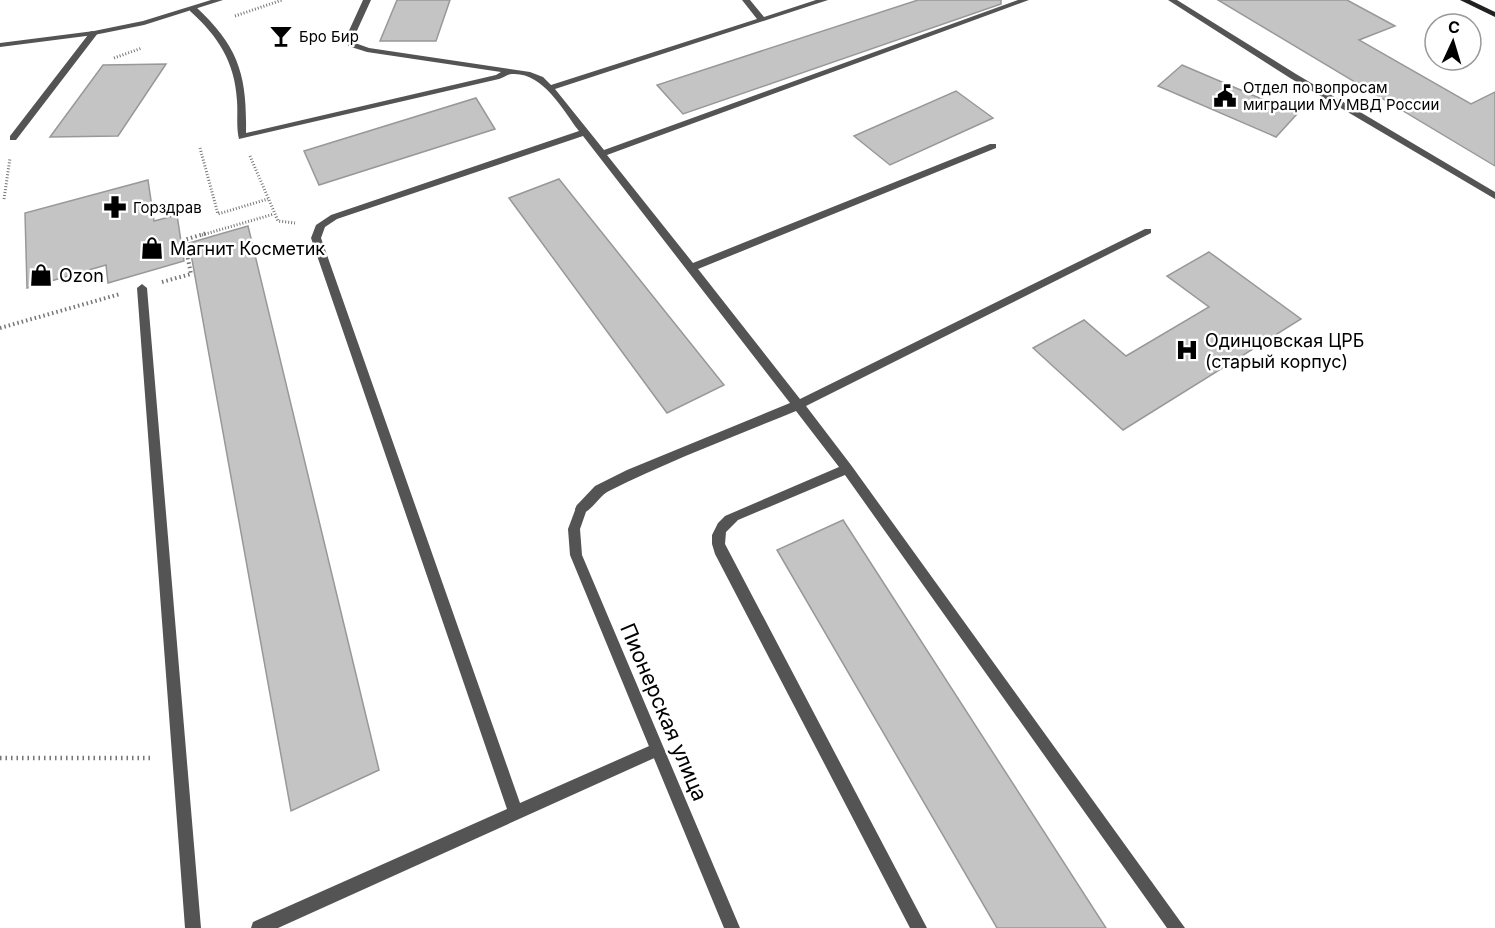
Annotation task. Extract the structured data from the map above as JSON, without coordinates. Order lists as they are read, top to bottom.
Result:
{
  "streets": {
    "street": ["Пионерская улица"]
  },
  "places": {
    "bar": ["Бро Бир"],
    "public building": ["Отдел по вопросам миграции МУ МВД России"],
    "pharmacy": ["Горздрав"],
    "shop": ["Магнит Косметик", "Ozon"],
    "hospital": ["Одинцовская ЦРБ (старый корпус)"]
  },
  "north": "top"
}
